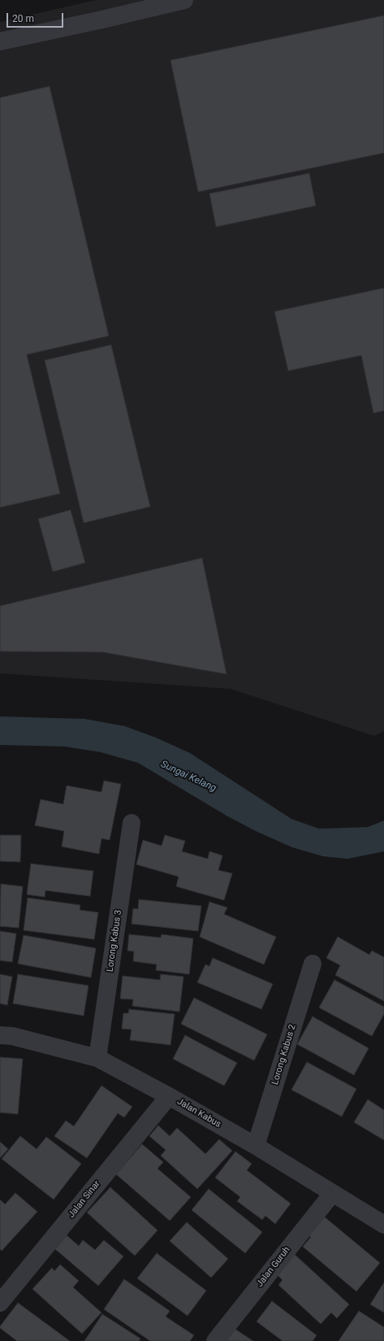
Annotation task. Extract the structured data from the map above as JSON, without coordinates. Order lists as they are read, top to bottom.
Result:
{
  "streets": {
    "street": [
      "Lorong Kabus 3",
      "Lorong Kabus 2",
      "Jalan Kabus",
      "Jalan Sinar",
      "Jalan Guruh"
    ]
  },
  "crossings": [
    ["Lorong Kabus 3", "Jalan Kabus"],
    ["Lorong Kabus 2", "Jalan Kabus"],
    ["Jalan Kabus", "Jalan Sinar"],
    ["Jalan Kabus", "Jalan Guruh"]
  ],
  "water": ["Sungai Kelang"],
  "scale_bar": "20 m"
}
